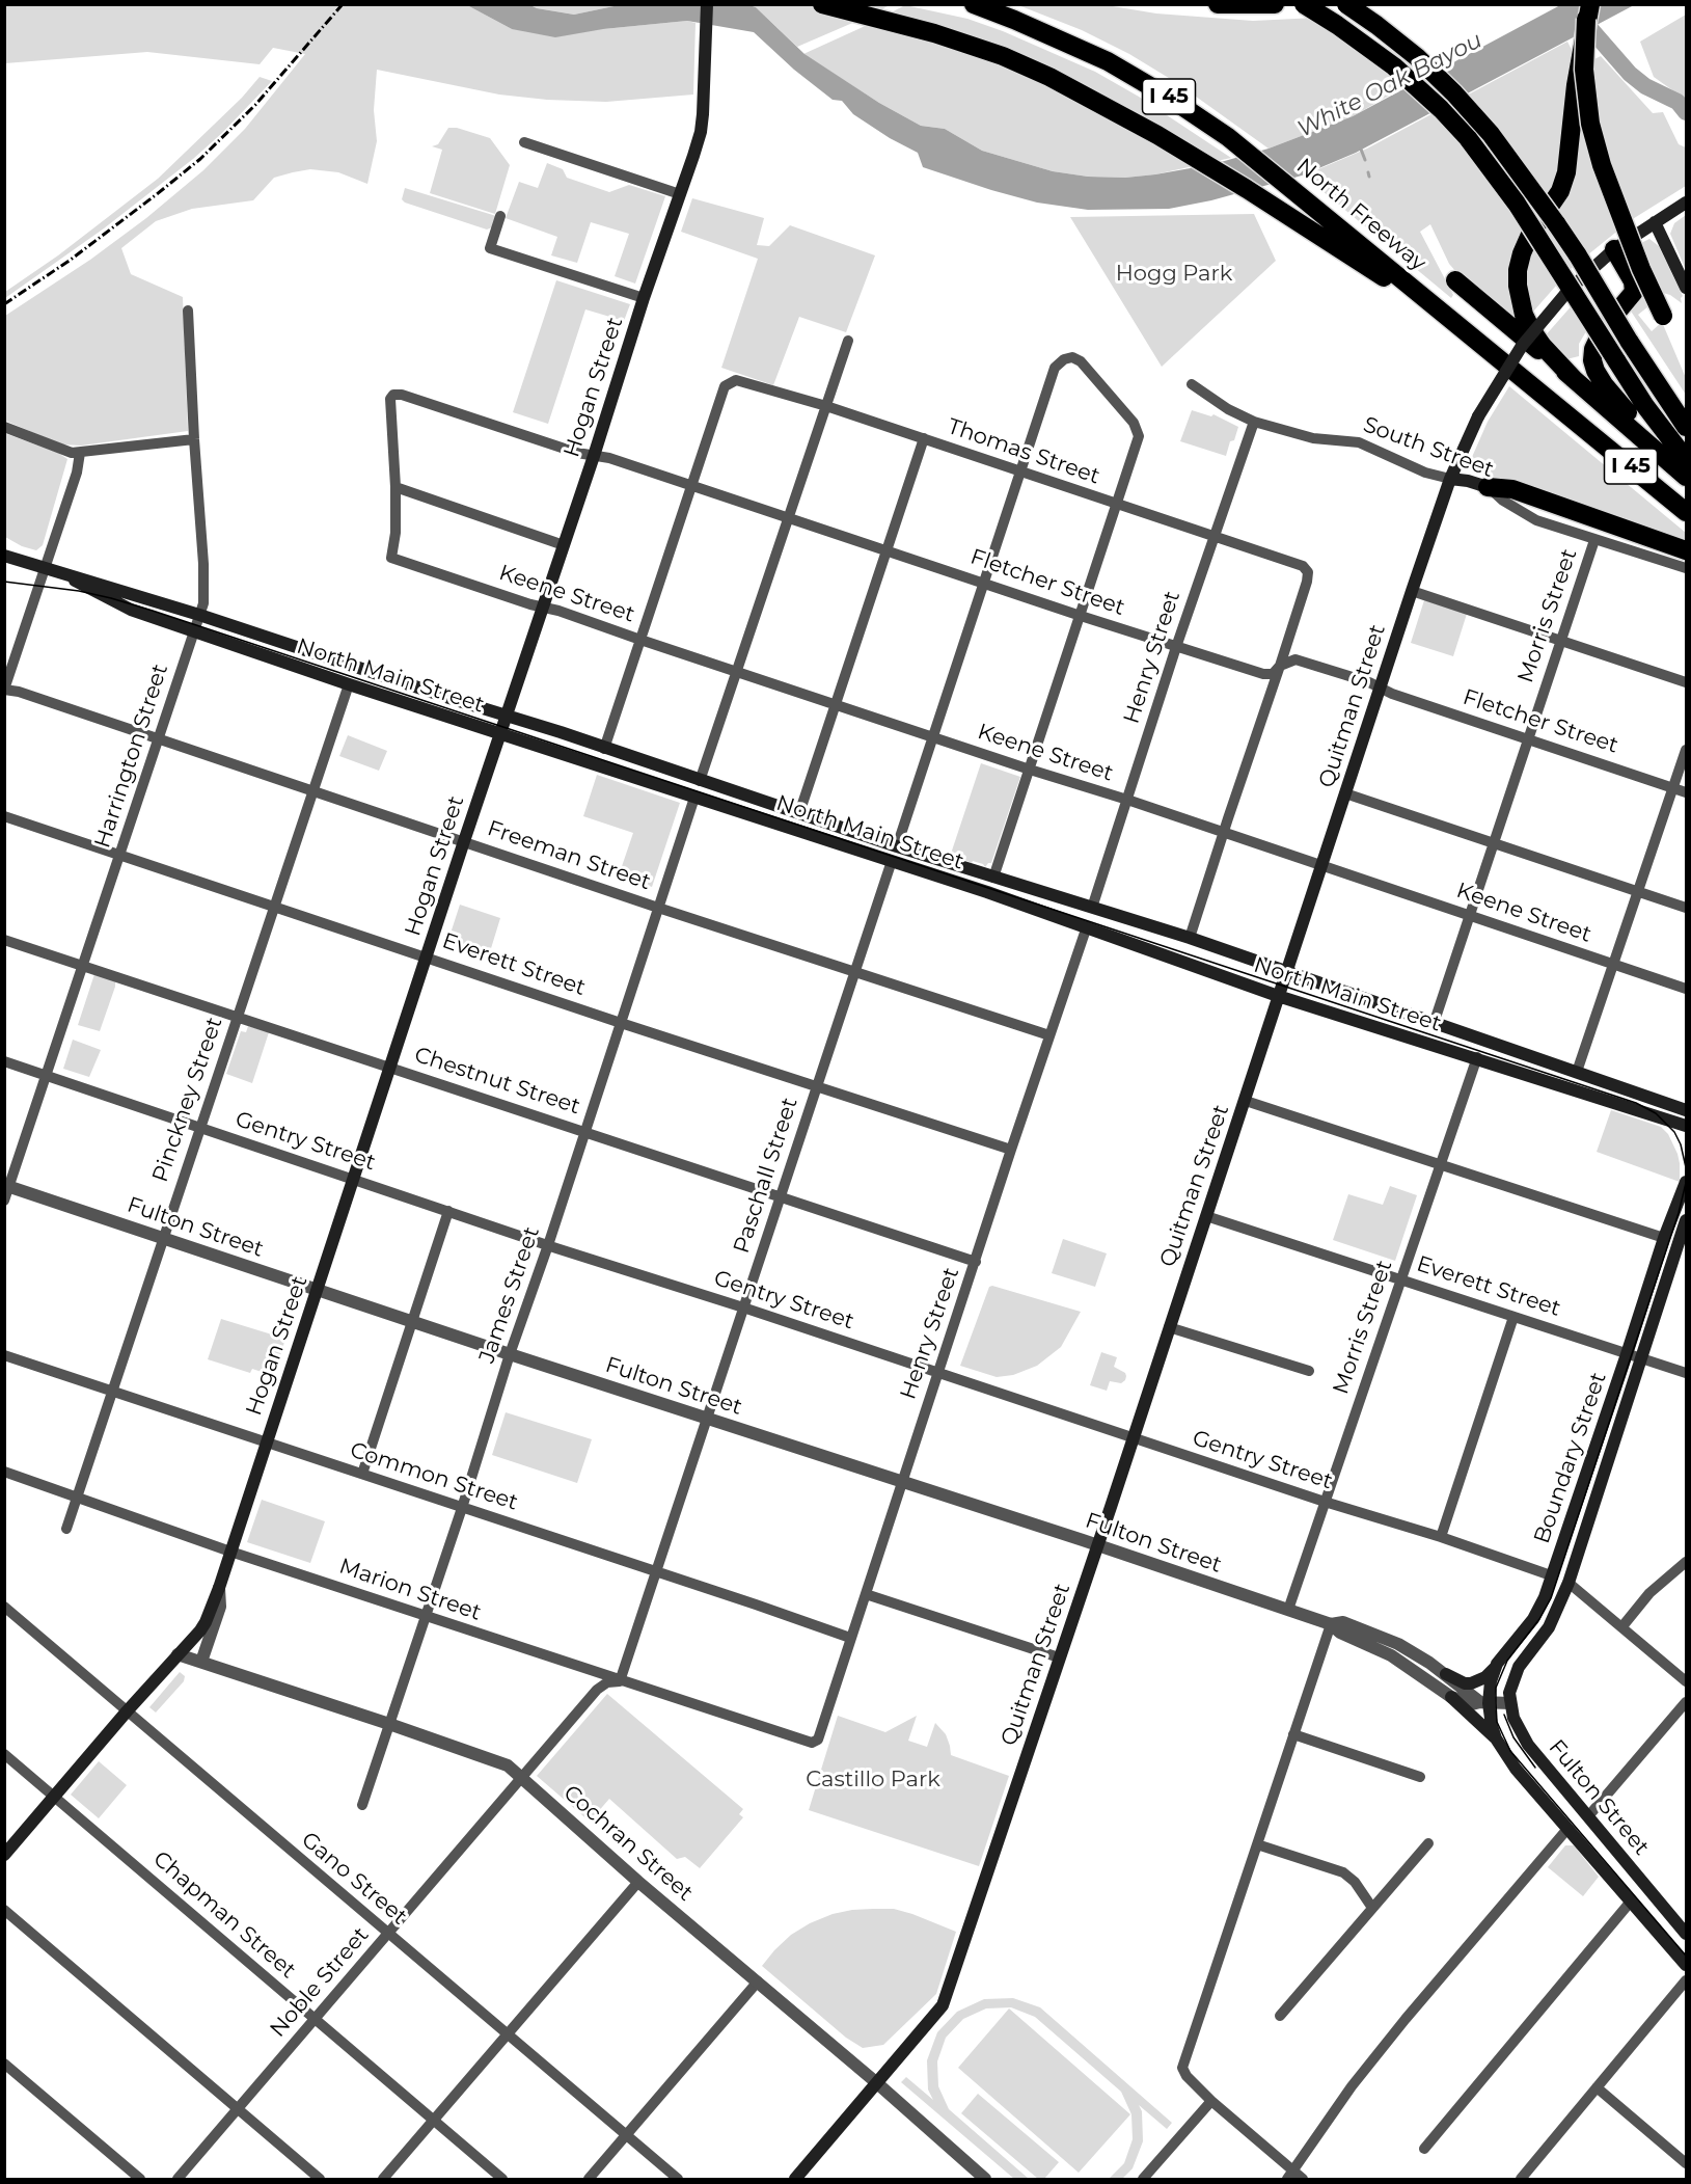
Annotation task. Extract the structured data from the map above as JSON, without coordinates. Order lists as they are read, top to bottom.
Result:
{
  "streets": {
    "highway": ["I 45", "North Freeway"],
    "main road": [
      "Hogan Street",
      "South Street",
      "North Main Street",
      "Quitman Street",
      "Fulton Street",
      "Boundary Street"
    ],
    "street": [
      "Thomas Street",
      "Fletcher Street",
      "Keene Street",
      "Morris Street",
      "Henry Street",
      "Harrington Street",
      "Freeman Street",
      "Everett Street",
      "Chestnut Street",
      "Pinckney Street",
      "Gentry Street",
      "Paschall Street",
      "James Street",
      "Common Street",
      "Marion Street",
      "Cochran Street",
      "Gano Street",
      "Chapman Street",
      "Noble Street"
    ]
  },
  "crossings": [
    ["I 45", "North Freeway"],
    ["Hogan Street", "Fletcher Street"],
    ["Hogan Street", "Keene Street"],
    ["Hogan Street", "North Main Street"],
    ["Hogan Street", "Freeman Street"],
    ["Hogan Street", "Everett Street"],
    ["Hogan Street", "Chestnut Street"],
    ["Hogan Street", "Gentry Street"],
    ["Hogan Street", "Fulton Street"],
    ["Hogan Street", "Common Street"],
    ["Hogan Street", "Marion Street"],
    ["Hogan Street", "Cochran Street"],
    ["Hogan Street", "Gano Street"],
    ["Hogan Street", "Chapman Street"],
    ["South Street", "Morris Street"],
    ["South Street", "Henry Street"],
    ["South Street", "Quitman Street"],
    ["Thomas Street", "Fletcher Street"],
    ["Thomas Street", "Henry Street"],
    ["Fletcher Street", "Keene Street"],
    ["Fletcher Street", "Morris Street"],
    ["Fletcher Street", "Henry Street"],
    ["Fletcher Street", "Quitman Street"],
    ["Keene Street", "Morris Street"],
    ["Keene Street", "Henry Street"],
    ["Keene Street", "Quitman Street"],
    ["Morris Street", "North Main Street"],
    ["Morris Street", "Everett Street"],
    ["Morris Street", "Gentry Street"],
    ["Morris Street", "Fulton Street"],
    ["Henry Street", "North Main Street"],
    ["Henry Street", "Freeman Street"],
    ["Henry Street", "Everett Street"],
    ["Henry Street", "Chestnut Street"],
    ["Henry Street", "Gentry Street"],
    ["Henry Street", "Fulton Street"],
    ["Henry Street", "Common Street"],
    ["Henry Street", "Marion Street"],
    ["North Main Street", "Quitman Street"],
    ["North Main Street", "Harrington Street"],
    ["North Main Street", "Pinckney Street"],
    ["North Main Street", "Paschall Street"],
    ["North Main Street", "James Street"],
    ["Quitman Street", "Everett Street"],
    ["Quitman Street", "Gentry Street"],
    ["Quitman Street", "Fulton Street"],
    ["Quitman Street", "Cochran Street"],
    ["Harrington Street", "Freeman Street"],
    ["Harrington Street", "Everett Street"],
    ["Harrington Street", "Chestnut Street"],
    ["Harrington Street", "Gentry Street"],
    ["Harrington Street", "Fulton Street"],
    ["Freeman Street", "Pinckney Street"],
    ["Freeman Street", "Paschall Street"],
    ["Freeman Street", "James Street"],
    ["Everett Street", "Pinckney Street"],
    ["Everett Street", "Paschall Street"],
    ["Everett Street", "James Street"],
    ["Everett Street", "Boundary Street"],
    ["Chestnut Street", "Pinckney Street"],
    ["Chestnut Street", "Paschall Street"],
    ["Chestnut Street", "James Street"],
    ["Pinckney Street", "Gentry Street"],
    ["Pinckney Street", "Fulton Street"],
    ["Pinckney Street", "Common Street"],
    ["Pinckney Street", "Marion Street"],
    ["Gentry Street", "Paschall Street"],
    ["Gentry Street", "James Street"],
    ["Gentry Street", "Boundary Street"],
    ["Paschall Street", "Fulton Street"],
    ["Paschall Street", "Common Street"],
    ["Paschall Street", "Marion Street"],
    ["Paschall Street", "Noble Street"],
    ["Fulton Street", "James Street"],
    ["Fulton Street", "Boundary Street"],
    ["James Street", "Common Street"],
    ["James Street", "Marion Street"],
    ["James Street", "Cochran Street"],
    ["Marion Street", "Noble Street"],
    ["Cochran Street", "Noble Street"],
    ["Gano Street", "Noble Street"],
    ["Chapman Street", "Noble Street"]
  ],
  "water": ["White Oak Bayou"],
  "parks": ["Hogg Park", "Castillo Park"]
}
